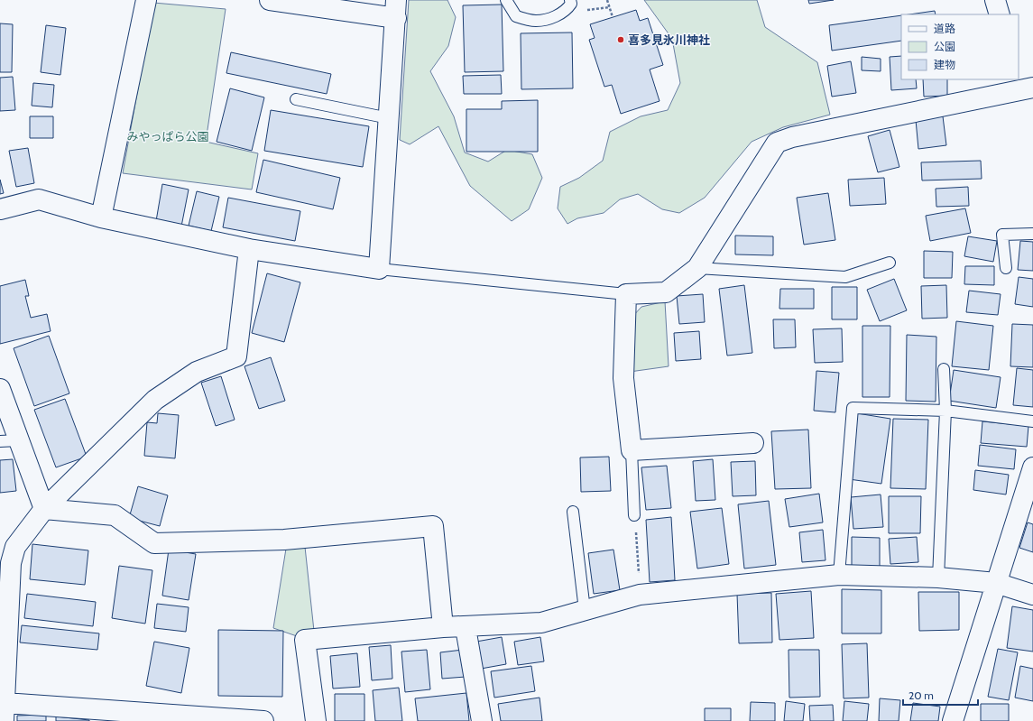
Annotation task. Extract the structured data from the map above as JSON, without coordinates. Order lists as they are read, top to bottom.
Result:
{
  "parks": ["みやっぱら公園"],
  "places": ["喜多見氷川神社"],
  "legend": ["道路", "公園", "建物"],
  "scale_bar": "20 m"
}
